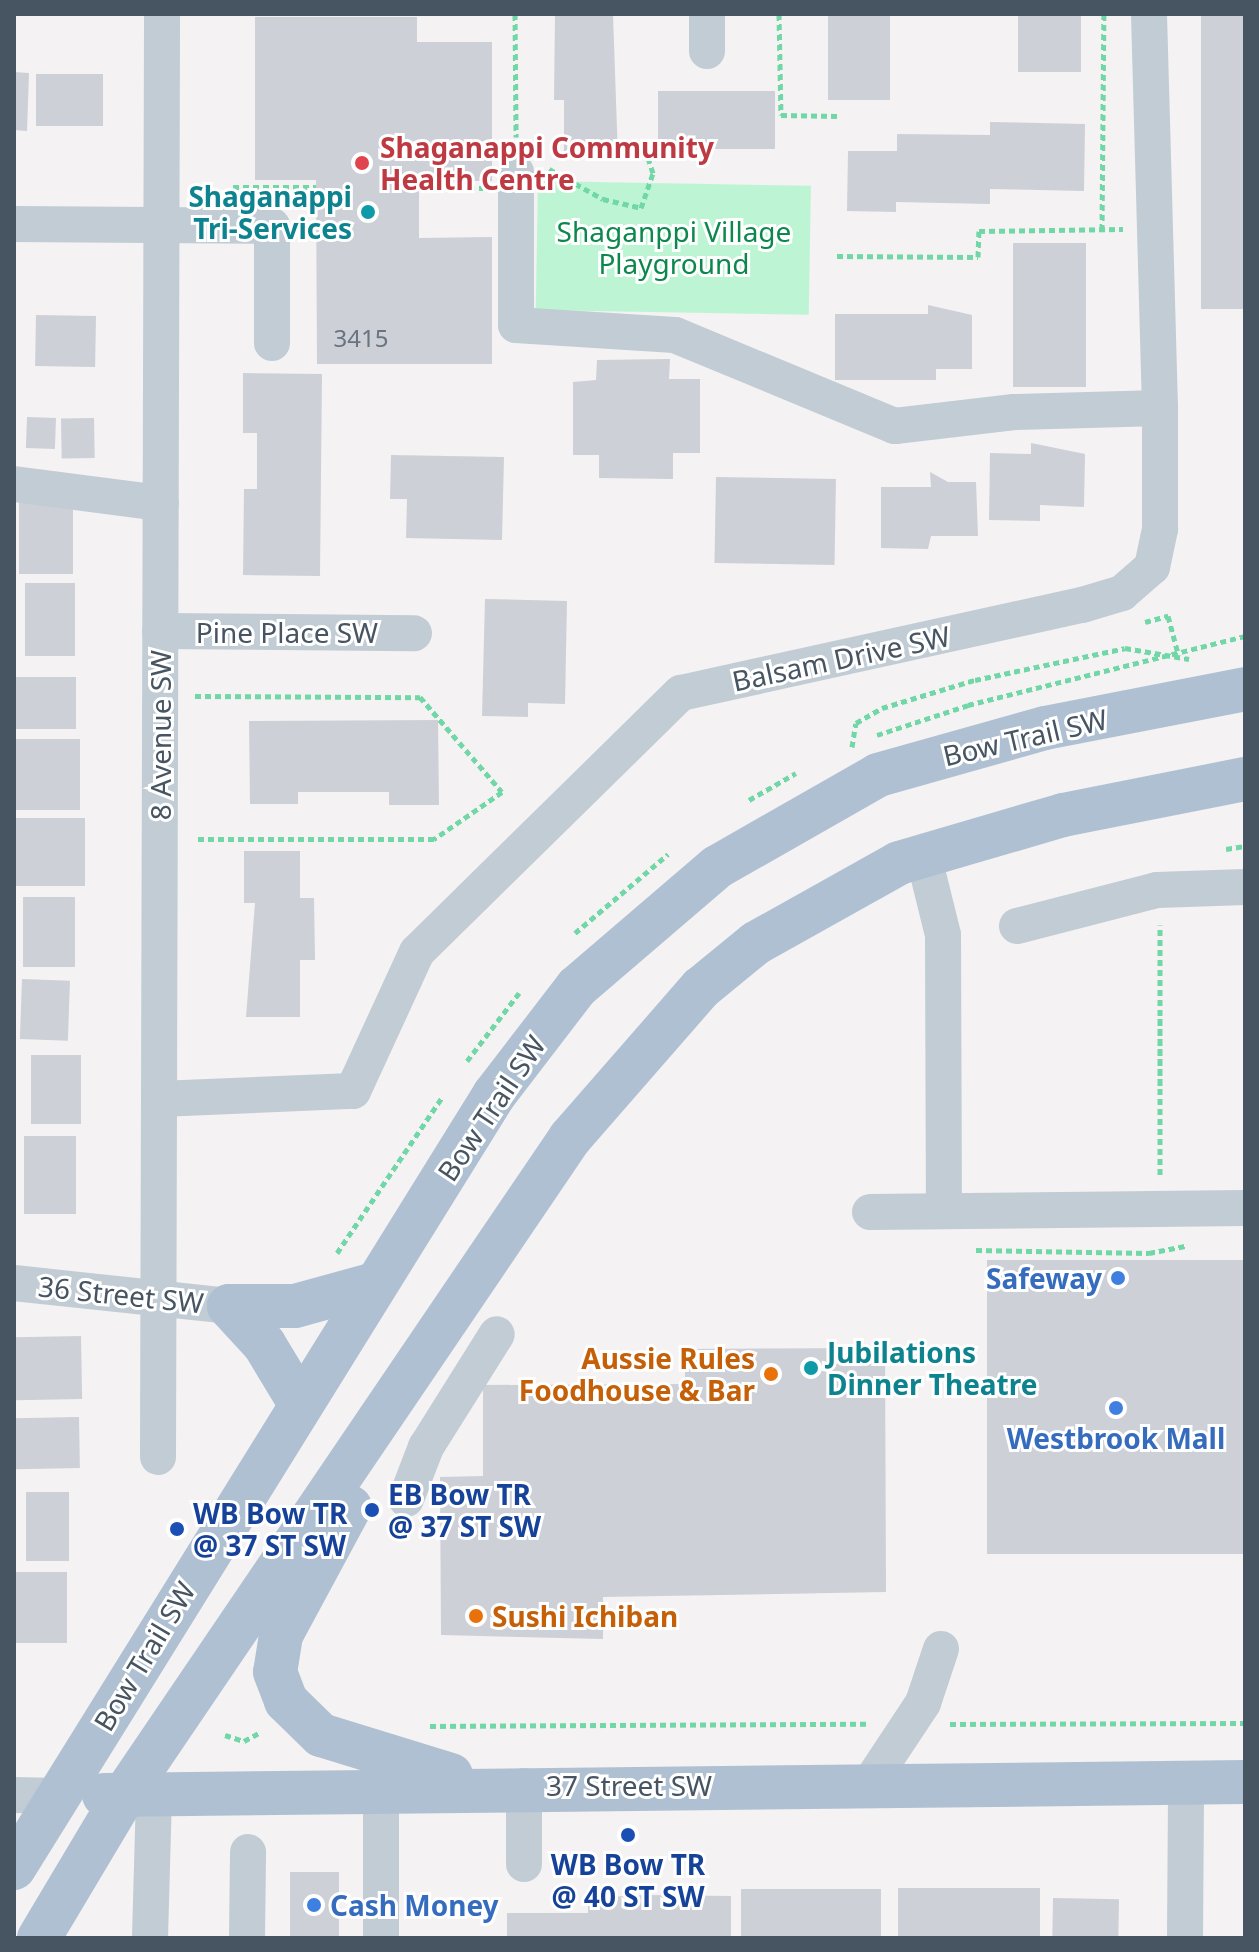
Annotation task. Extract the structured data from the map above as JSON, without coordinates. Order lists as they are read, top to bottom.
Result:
{
  "streets": {
    "main road": ["Bow Trail SW", "36 Street SW", "37 Street SW"],
    "street": ["Pine Place SW", "Balsam Drive SW", "8 Avenue SW"]
  },
  "crossings": [
    ["Pine Place SW", "8 Avenue SW"],
    ["Balsam Drive SW", "8 Avenue SW"],
    ["8 Avenue SW", "36 Street SW"],
    ["Bow Trail SW", "36 Street SW"],
    ["Bow Trail SW", "37 Street SW"]
  ],
  "parks": ["Shaganppi Village Playground"],
  "places": [
    "Shaganappi Community Health Centre",
    "Shaganappi Tri-Services",
    "Safeway",
    "Jubilations Dinner Theatre",
    "Aussie Rules Foodhouse & Bar",
    "Westbrook Mall",
    "EB Bow TR @ 37 ST SW",
    "WB Bow TR @ 37 ST SW",
    "Sushi Ichiban",
    "WB Bow TR @ 40 ST SW",
    "Cash Money"
  ],
  "house_numbers": ["3415"]
}
